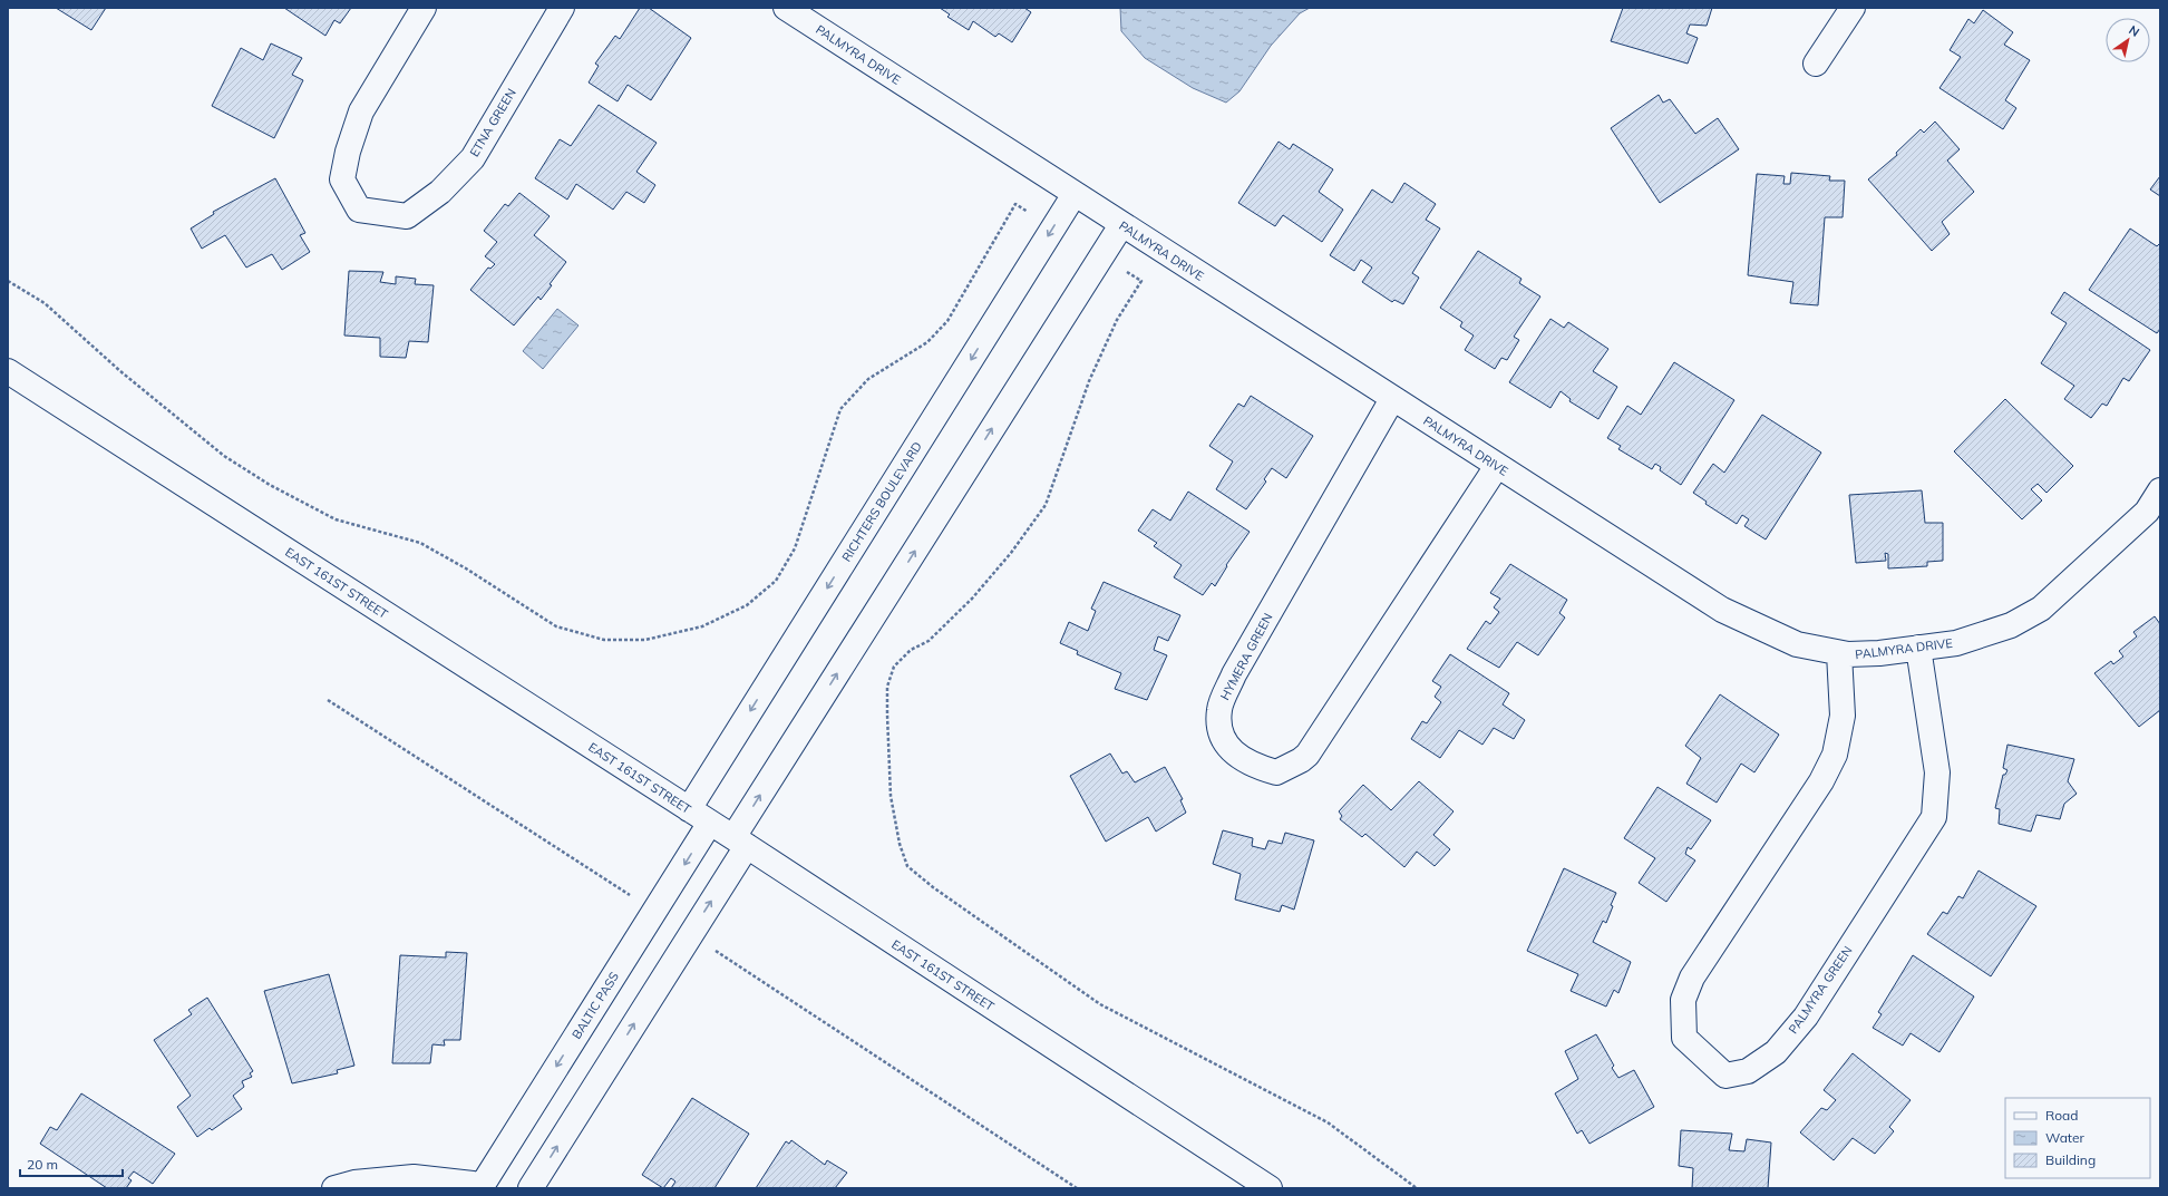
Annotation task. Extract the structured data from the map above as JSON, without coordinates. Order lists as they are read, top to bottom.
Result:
{
  "streets": {
    "street": [
      "PALMYRA DRIVE",
      "ETNA GREEN",
      "RICHTERS BOULEVARD",
      "EAST 161ST STREET",
      "HYMERA GREEN",
      "PALMYRA GREEN",
      "BALTIC PASS"
    ]
  },
  "crossings": [
    ["PALMYRA DRIVE", "RICHTERS BOULEVARD"],
    ["PALMYRA DRIVE", "HYMERA GREEN"],
    ["PALMYRA DRIVE", "PALMYRA GREEN"],
    ["RICHTERS BOULEVARD", "EAST 161ST STREET"],
    ["EAST 161ST STREET", "BALTIC PASS"]
  ],
  "legend": ["Road", "Water", "Building"],
  "scale_bar": "20 m",
  "north": "top right"
}
